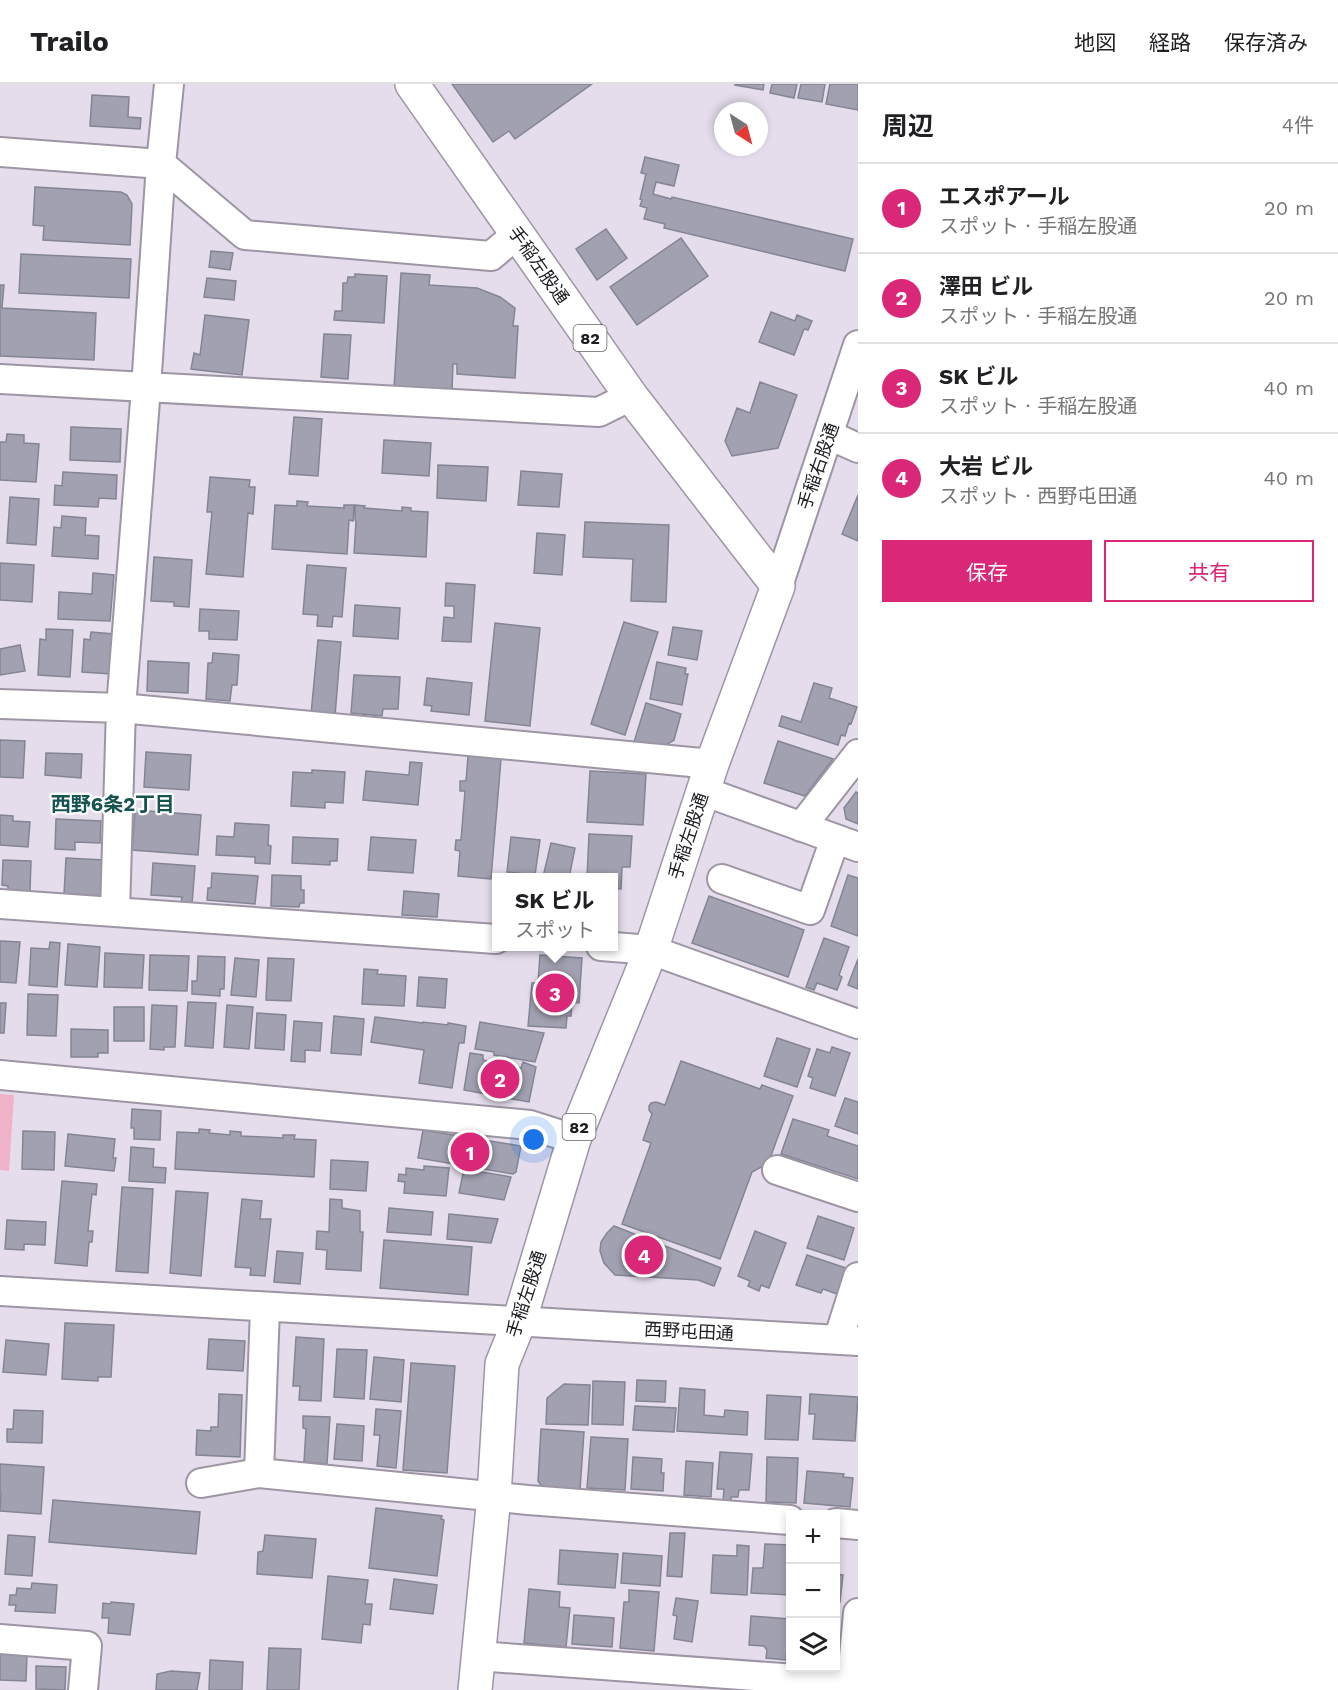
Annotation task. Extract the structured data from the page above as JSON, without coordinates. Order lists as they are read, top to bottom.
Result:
{
  "streets": {
    "main road": ["手稲左股通", "82"],
    "street": ["手稲右股通", "西野屯田通"]
  },
  "crossings": [
    ["手稲左股通", "手稲右股通"],
    ["手稲左股通", "西野屯田通"]
  ],
  "districts": ["西野6条2丁目"],
  "north": "bottom right",
  "page": {
    "header": "Trailo",
    "nav": ["地図", "経路", "保存済み"],
    "heading": ["周辺", "4件"],
    "list": [
      {
        "mark": "1",
        "name": "エスポアール",
        "note": "スポット · 手稲左股通",
        "value": "20 m"
      },
      {
        "mark": "2",
        "name": "澤田 ビル",
        "note": "スポット · 手稲左股通",
        "value": "20 m"
      },
      {
        "mark": "3",
        "name": "SK ビル",
        "note": "スポット · 手稲左股通",
        "value": "40 m"
      },
      {
        "mark": "4",
        "name": "大岩 ビル",
        "note": "スポット · 西野屯田通",
        "value": "40 m"
      }
    ],
    "buttons": ["保存", "共有"],
    "popup": ["SK ビル", "スポット"],
    "pins": [
      "3",
      "2",
      "1",
      "4"
    ],
    "map_buttons": ["+", "−"]
  }
}
